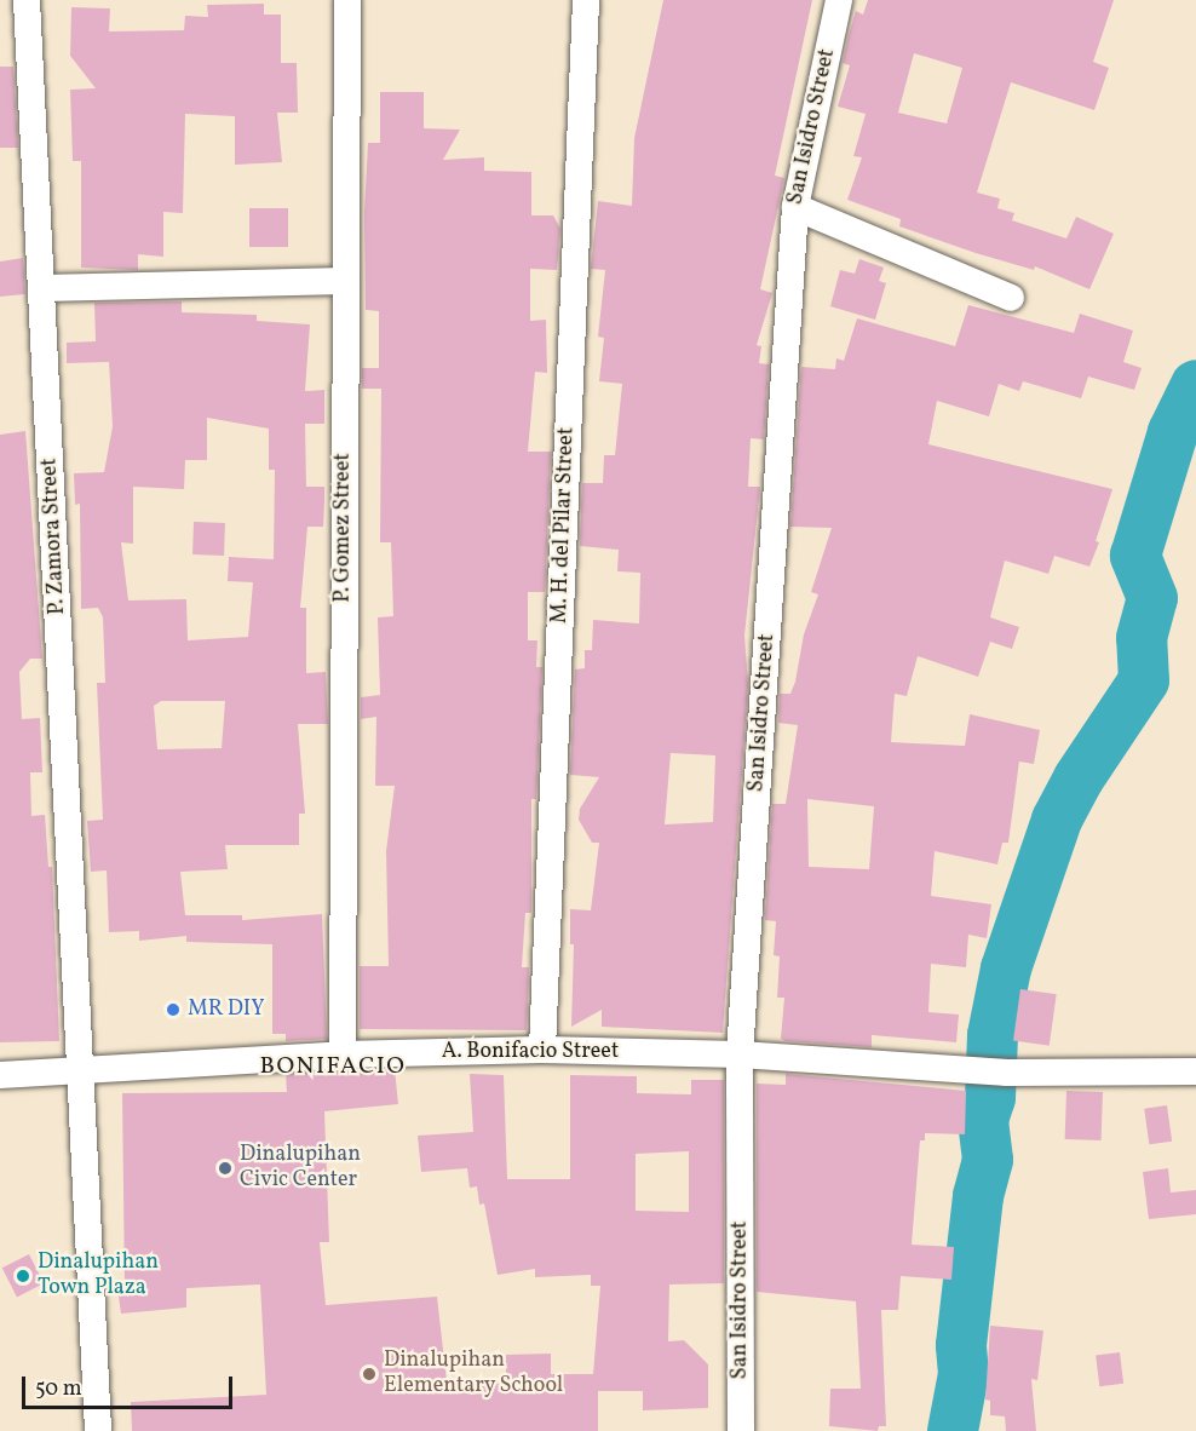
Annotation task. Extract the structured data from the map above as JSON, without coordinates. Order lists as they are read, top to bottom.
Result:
{
  "streets": {
    "street": [
      "San Isidro Street",
      "M. H. del Pilar Street",
      "P. Gomez Street",
      "P. Zamora Street",
      "A. Bonifacio Street"
    ]
  },
  "crossings": [
    ["San Isidro Street", "A. Bonifacio Street"],
    ["M. H. del Pilar Street", "A. Bonifacio Street"],
    ["P. Gomez Street", "A. Bonifacio Street"],
    ["P. Zamora Street", "A. Bonifacio Street"]
  ],
  "districts": ["BONIFACIO"],
  "places": [
    "MR DIY",
    "Dinalupihan Civic Center",
    "Dinalupihan Town Plaza",
    "Dinalupihan Elementary School"
  ],
  "scale_bar": "50 m"
}
